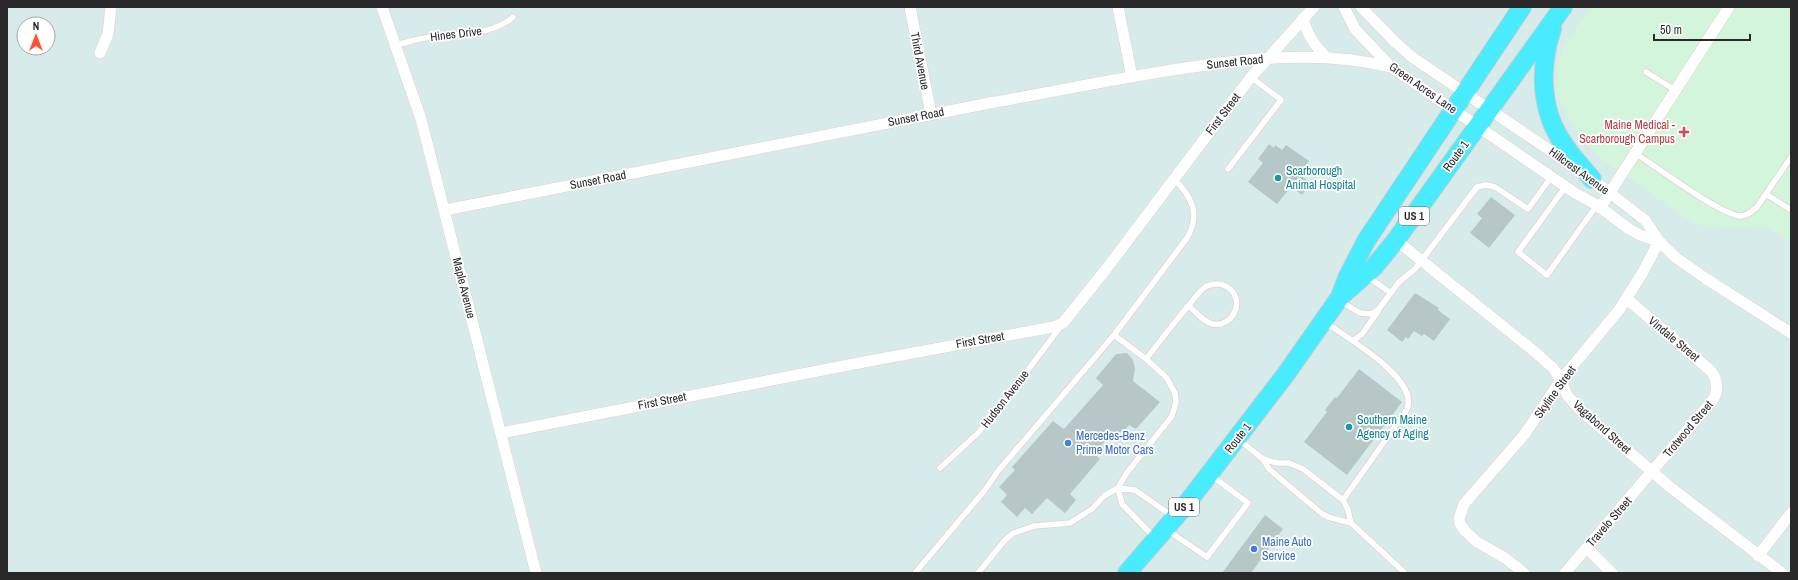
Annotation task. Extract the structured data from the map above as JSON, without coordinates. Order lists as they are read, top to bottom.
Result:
{
  "streets": {
    "main road": ["Route 1", "US 1"],
    "street": [
      "Third Avenue",
      "Sunset Road",
      "Green Acres Lane",
      "First Street",
      "Hillcrest Avenue",
      "Maple Avenue",
      "Vindale Street",
      "Skyline Street",
      "Vagabond Street",
      "Trotwood Street",
      "Travelo Street"
    ],
    "lane": ["Hines Drive", "Hudson Avenue"]
  },
  "crossings": [
    ["Hines Drive", "Maple Avenue"],
    ["Third Avenue", "Sunset Road"],
    ["Sunset Road", "Green Acres Lane"],
    ["Sunset Road", "First Street"],
    ["Sunset Road", "Maple Avenue"],
    ["Green Acres Lane", "Route 1"],
    ["Green Acres Lane", "Hillcrest Avenue"],
    ["First Street", "Maple Avenue"],
    ["First Street", "Hudson Avenue"],
    ["Route 1", "Hillcrest Avenue"],
    ["Route 1", "Vagabond Street"],
    ["Hillcrest Avenue", "Skyline Street"],
    ["Vindale Street", "Skyline Street"],
    ["Vindale Street", "Trotwood Street"],
    ["Skyline Street", "Vagabond Street"],
    ["Vagabond Street", "Trotwood Street"],
    ["Vagabond Street", "Travelo Street"],
    ["Trotwood Street", "Travelo Street"]
  ],
  "places": {
    "health": ["Maine Medical - Scarborough Campus"],
    "other": [
      "Scarborough Animal Hospital",
      "Southern Maine Agency of Aging",
      "Mercedes-Benz Prime Motor Cars",
      "Maine Auto Service"
    ]
  },
  "scale_bar": "50 m",
  "north": "top"
}
